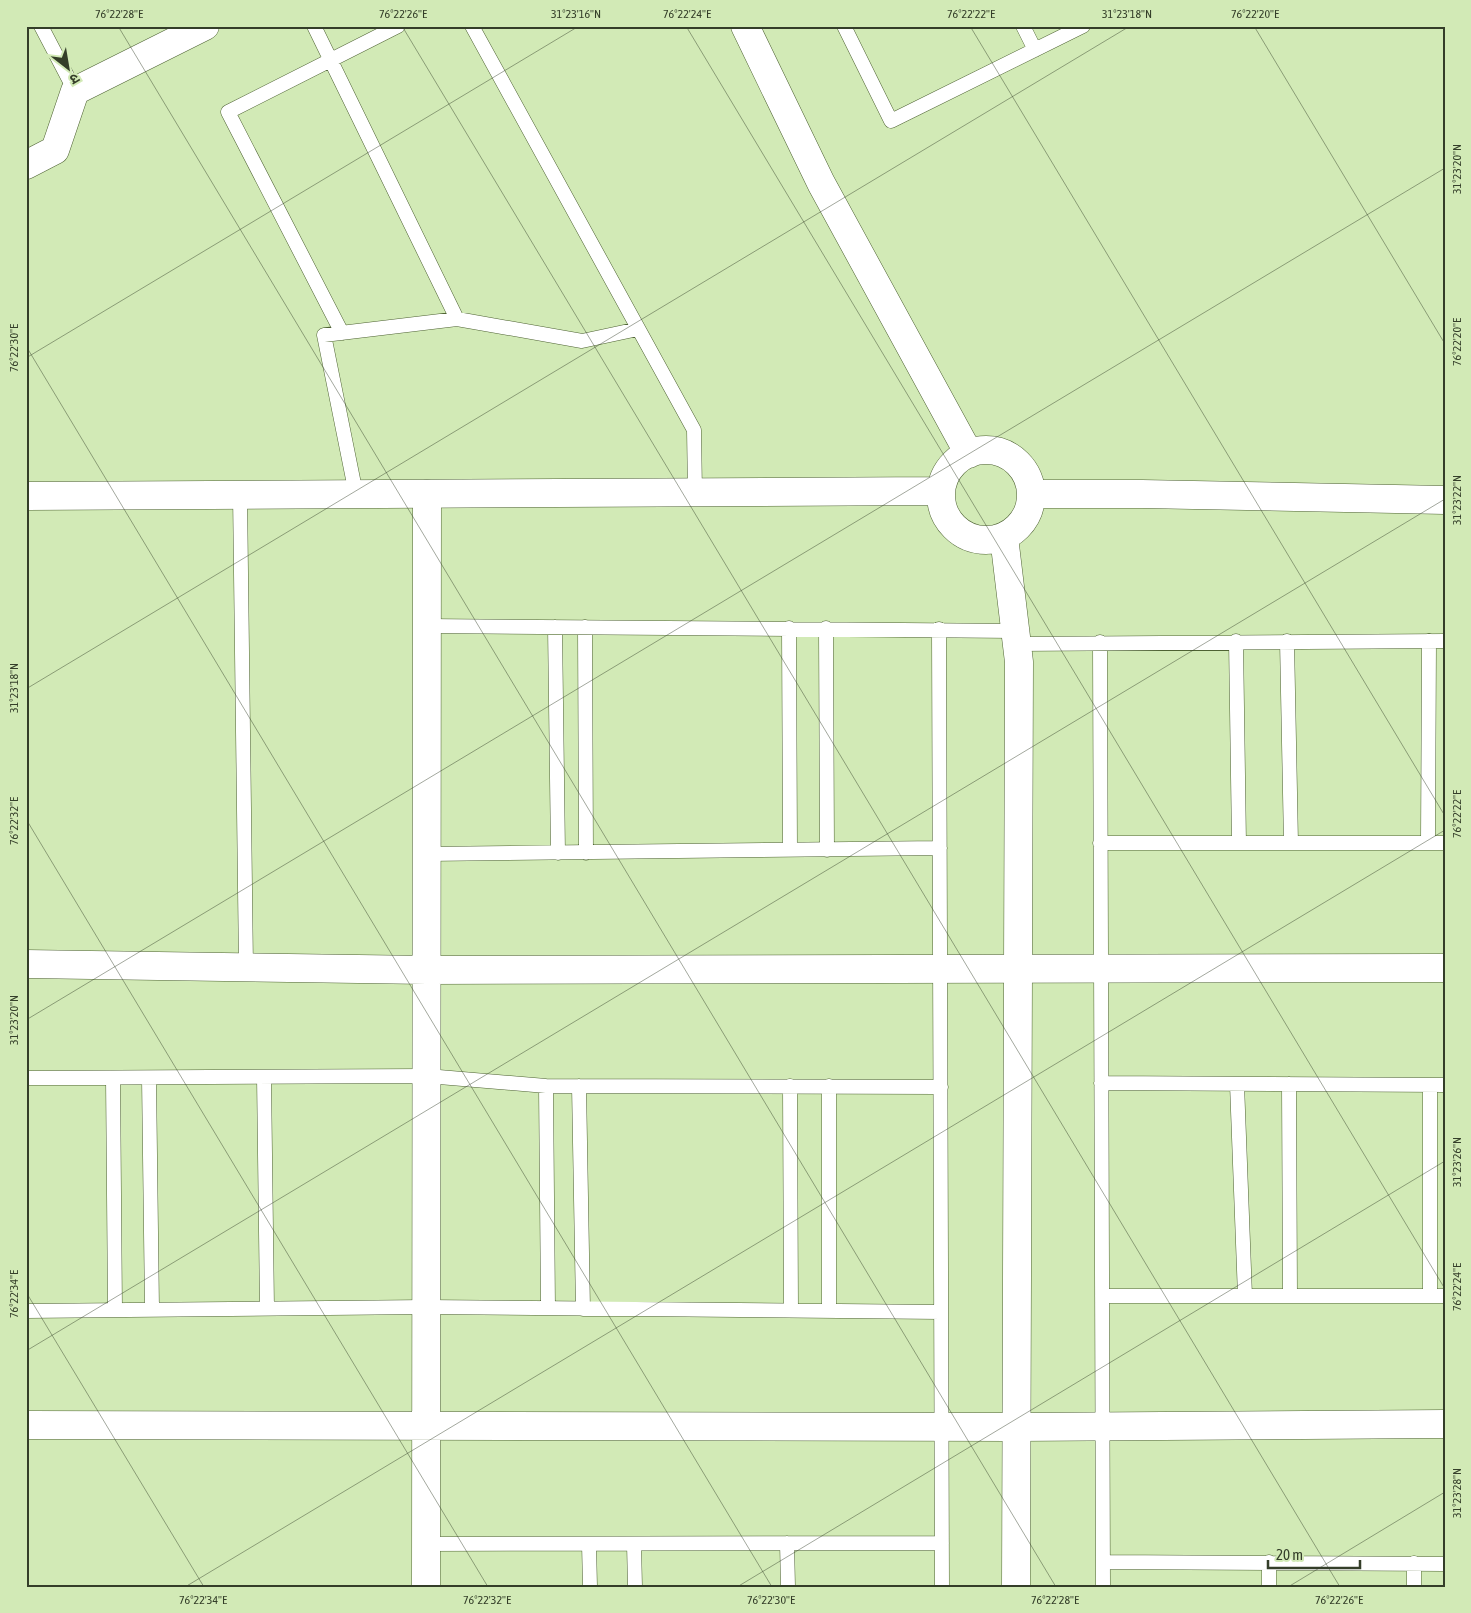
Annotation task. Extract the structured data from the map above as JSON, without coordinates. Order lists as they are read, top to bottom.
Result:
{
  "scale_bar": "20 m",
  "north": "bottom right",
  "coordinates": [
    "76°22'28\"E",
    "76°22'26\"E",
    "31°23'16\"N",
    "76°22'24\"E",
    "76°22'22\"E",
    "31°23'18\"N",
    "76°22'20\"E",
    "31°23'20\"N",
    "76°22'30\"E",
    "31°23'22\"N",
    "76°22'32\"E",
    "31°23'26\"N",
    "76°22'34\"E",
    "31°23'28\"N"
  ]
}
